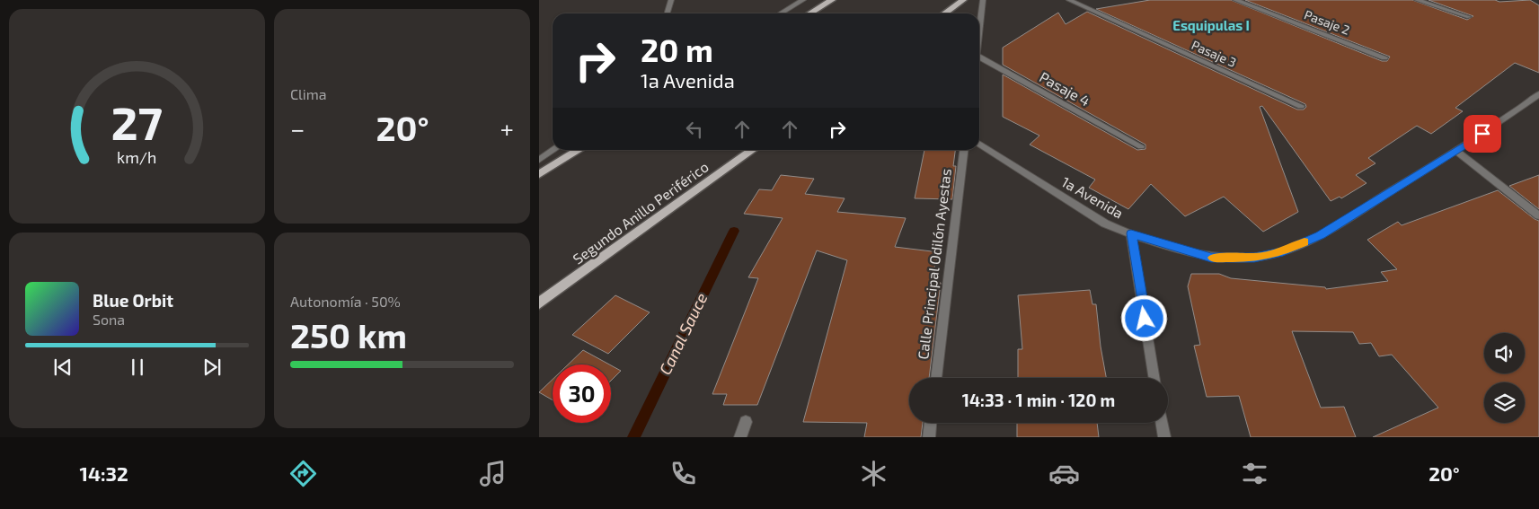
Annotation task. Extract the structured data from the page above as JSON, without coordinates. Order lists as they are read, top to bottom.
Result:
{
  "streets": {
    "main road": ["Segundo Anillo Periférico"],
    "street": [
      "Pasaje 2",
      "Pasaje 3",
      "Pasaje 4",
      "1a Avenida",
      "Calle Principal Odilón Ayestas"
    ]
  },
  "districts": ["Esquipulas I"],
  "water": ["Canal Sauce"],
  "page": {
    "tile": [
      "Clima",
      ["Autonomía · 50%", "250 km"]
    ],
    "turn": ["20 m", "1a Avenida"],
    "heat": ["−", "20°", "+"],
    "song": ["Blue Orbit", "Sona"],
    "limit": "30",
    "trip": "14:33 · 1 min · 120 m",
    "tabs": ["14:32", "20°"],
    "gauge": ["27", "km/h"]
  }
}
